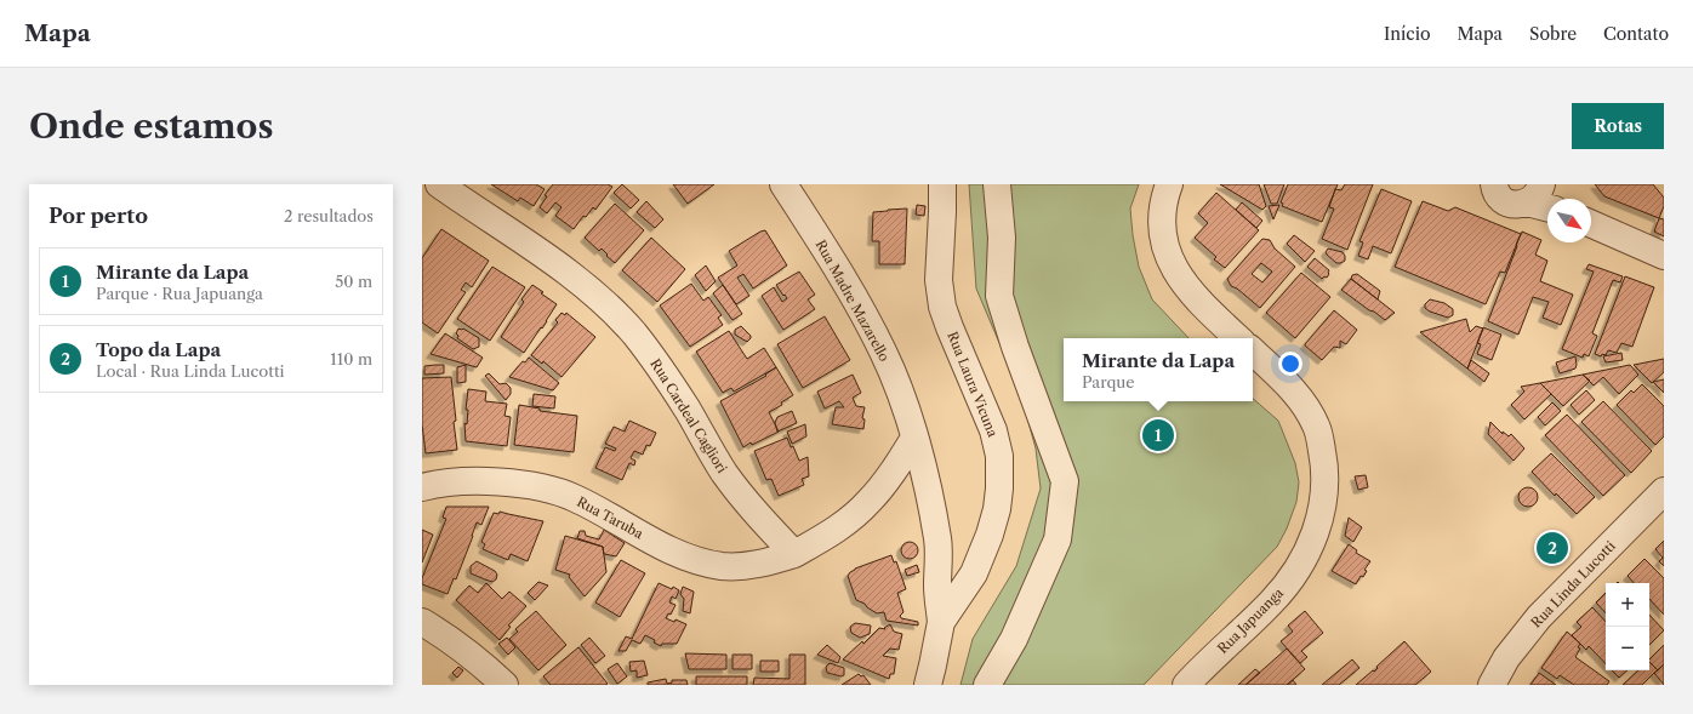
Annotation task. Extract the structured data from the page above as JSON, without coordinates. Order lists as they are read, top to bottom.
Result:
{
  "streets": {
    "street": [
      "Rua Madre Mazarello",
      "Rua Laura Vicuna",
      "Rua Cardeal Cagliori",
      "Rua Taruba",
      "Rua Linda Lucotti",
      "Rua Japuanga"
    ]
  },
  "crossings": [
    ["Rua Madre Mazarello", "Rua Laura Vicuna"],
    ["Rua Cardeal Cagliori", "Rua Taruba"]
  ],
  "north": "bottom right",
  "page": {
    "header": "Mapa",
    "nav": [
      "Início",
      "Mapa",
      "Sobre",
      "Contato"
    ],
    "buttons": "Rotas",
    "title": "Onde estamos",
    "heading": ["Por perto", "2 resultados"],
    "list": [
      {
        "mark": "1",
        "name": "Mirante da Lapa",
        "note": "Parque · Rua Japuanga",
        "value": "50 m"
      },
      {
        "mark": "2",
        "name": "Topo da Lapa",
        "note": "Local · Rua Linda Lucotti",
        "value": "110 m"
      }
    ],
    "popup": ["Mirante da Lapa", "Parque"],
    "pins": ["1", "2"],
    "map_buttons": ["+", "−"]
  }
}
